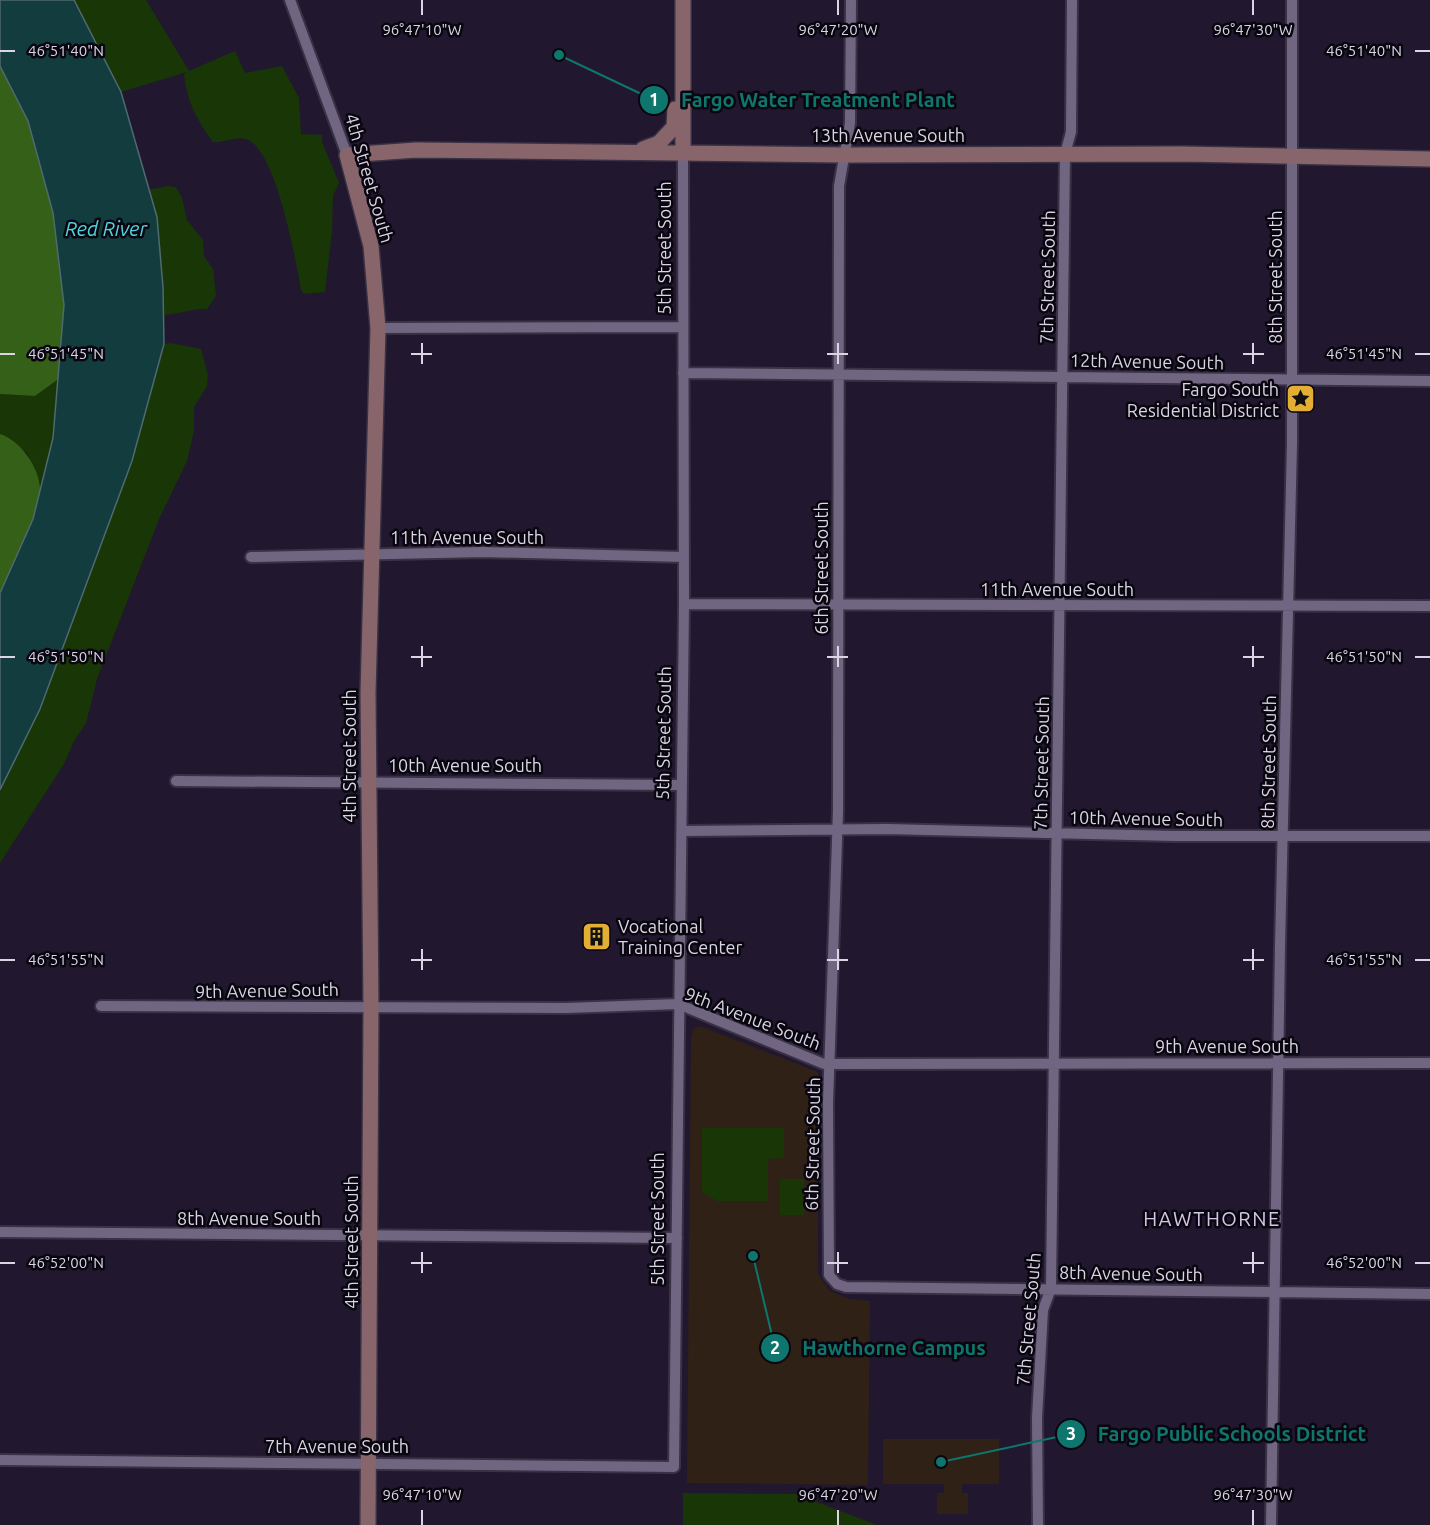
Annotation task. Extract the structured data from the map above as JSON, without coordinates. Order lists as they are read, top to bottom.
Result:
{
  "streets": {
    "street": [
      "13th Avenue South",
      "4th Street South",
      "5th Street South",
      "7th Street South",
      "8th Street South",
      "12th Avenue South",
      "11th Avenue South",
      "6th Street South",
      "10th Avenue South",
      "9th Avenue South",
      "8th Avenue South",
      "7th Avenue South"
    ]
  },
  "crossings": [
    ["13th Avenue South", "4th Street South"],
    ["13th Avenue South", "5th Street South"],
    ["13th Avenue South", "7th Street South"],
    ["13th Avenue South", "8th Street South"],
    ["13th Avenue South", "6th Street South"],
    ["4th Street South", "11th Avenue South"],
    ["4th Street South", "10th Avenue South"],
    ["4th Street South", "9th Avenue South"],
    ["4th Street South", "8th Avenue South"],
    ["4th Street South", "7th Avenue South"],
    ["5th Street South", "12th Avenue South"],
    ["5th Street South", "11th Avenue South"],
    ["5th Street South", "10th Avenue South"],
    ["5th Street South", "9th Avenue South"],
    ["5th Street South", "8th Avenue South"],
    ["5th Street South", "7th Avenue South"],
    ["7th Street South", "12th Avenue South"],
    ["7th Street South", "11th Avenue South"],
    ["7th Street South", "10th Avenue South"],
    ["7th Street South", "9th Avenue South"],
    ["7th Street South", "8th Avenue South"],
    ["8th Street South", "12th Avenue South"],
    ["8th Street South", "11th Avenue South"],
    ["8th Street South", "10th Avenue South"],
    ["8th Street South", "9th Avenue South"],
    ["8th Street South", "8th Avenue South"],
    ["12th Avenue South", "6th Street South"],
    ["11th Avenue South", "6th Street South"],
    ["6th Street South", "10th Avenue South"],
    ["6th Street South", "9th Avenue South"],
    ["6th Street South", "8th Avenue South"]
  ],
  "districts": ["HAWTHORNE"],
  "water": ["Red River"],
  "places": {
    "other": ["Fargo Water Treatment Plant", "Hawthorne Campus", "Fargo Public Schools District"],
    "place": ["Fargo South Residential District"],
    "building": ["Vocational Training Center"]
  },
  "coordinates": [
    "96°47'10\"W",
    "96°47'20\"W",
    "96°47'30\"W",
    "46°51'40\"N",
    "46°51'45\"N",
    "46°51'50\"N",
    "46°51'55\"N",
    "46°52'00\"N"
  ]
}
